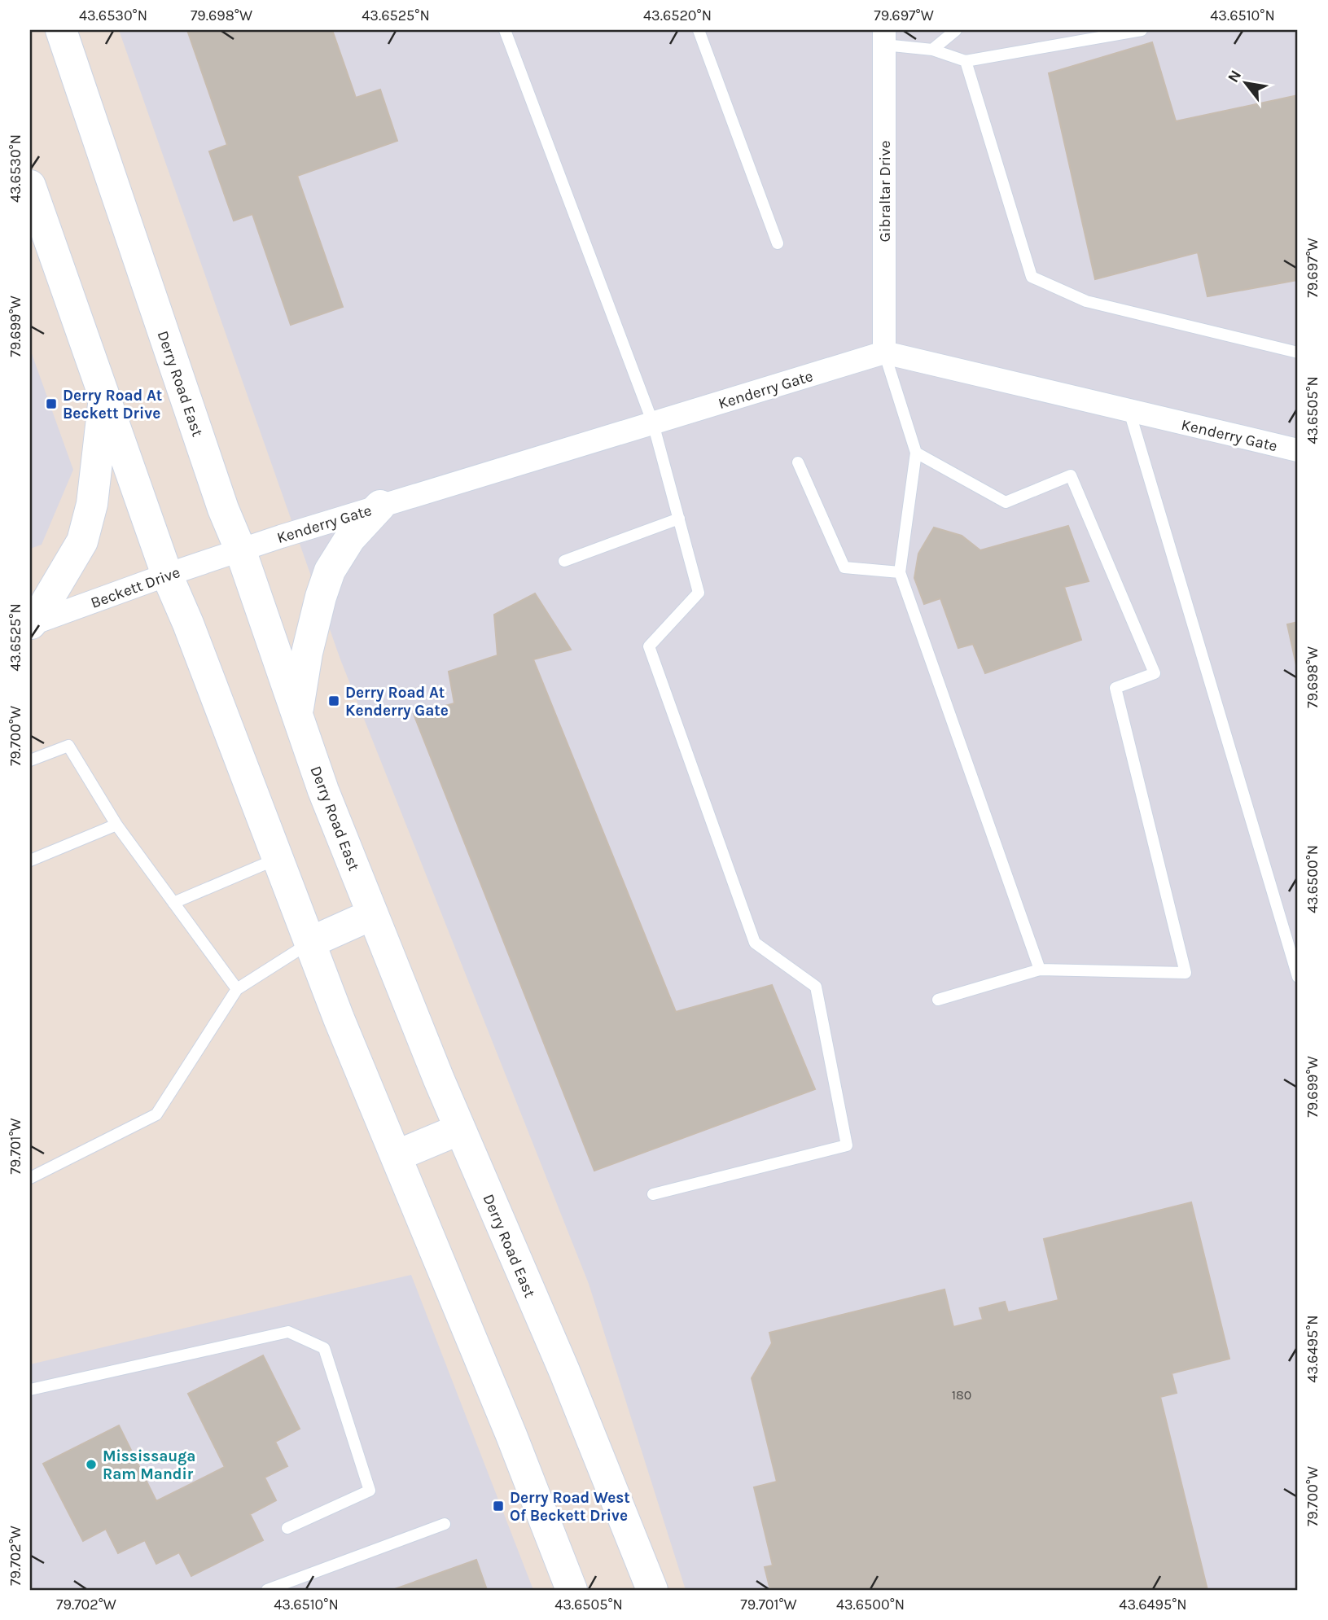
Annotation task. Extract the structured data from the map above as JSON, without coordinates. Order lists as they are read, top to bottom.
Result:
{
  "streets": {
    "main road": ["Derry Road East"],
    "street": ["Gibraltar Drive", "Kenderry Gate", "Beckett Drive"]
  },
  "crossings": [
    ["Gibraltar Drive", "Kenderry Gate"],
    ["Derry Road East", "Kenderry Gate"],
    ["Derry Road East", "Beckett Drive"],
    ["Kenderry Gate", "Beckett Drive"]
  ],
  "places": {
    "transit": ["Derry Road At Beckett Drive", "Derry Road At Kenderry Gate", "Derry Road West Of Beckett Drive"],
    "other": ["Mississauga Ram Mandir"]
  },
  "house_numbers": ["180"],
  "north": "top left",
  "coordinates": [
    "43.6530°N",
    "79.698°W",
    "43.6525°N",
    "43.6520°N",
    "79.697°W",
    "43.6510°N",
    "79.699°W",
    "43.6505°N",
    "79.700°W",
    "43.6500°N",
    "79.701°W",
    "43.6495°N",
    "79.702°W"
  ]
}
